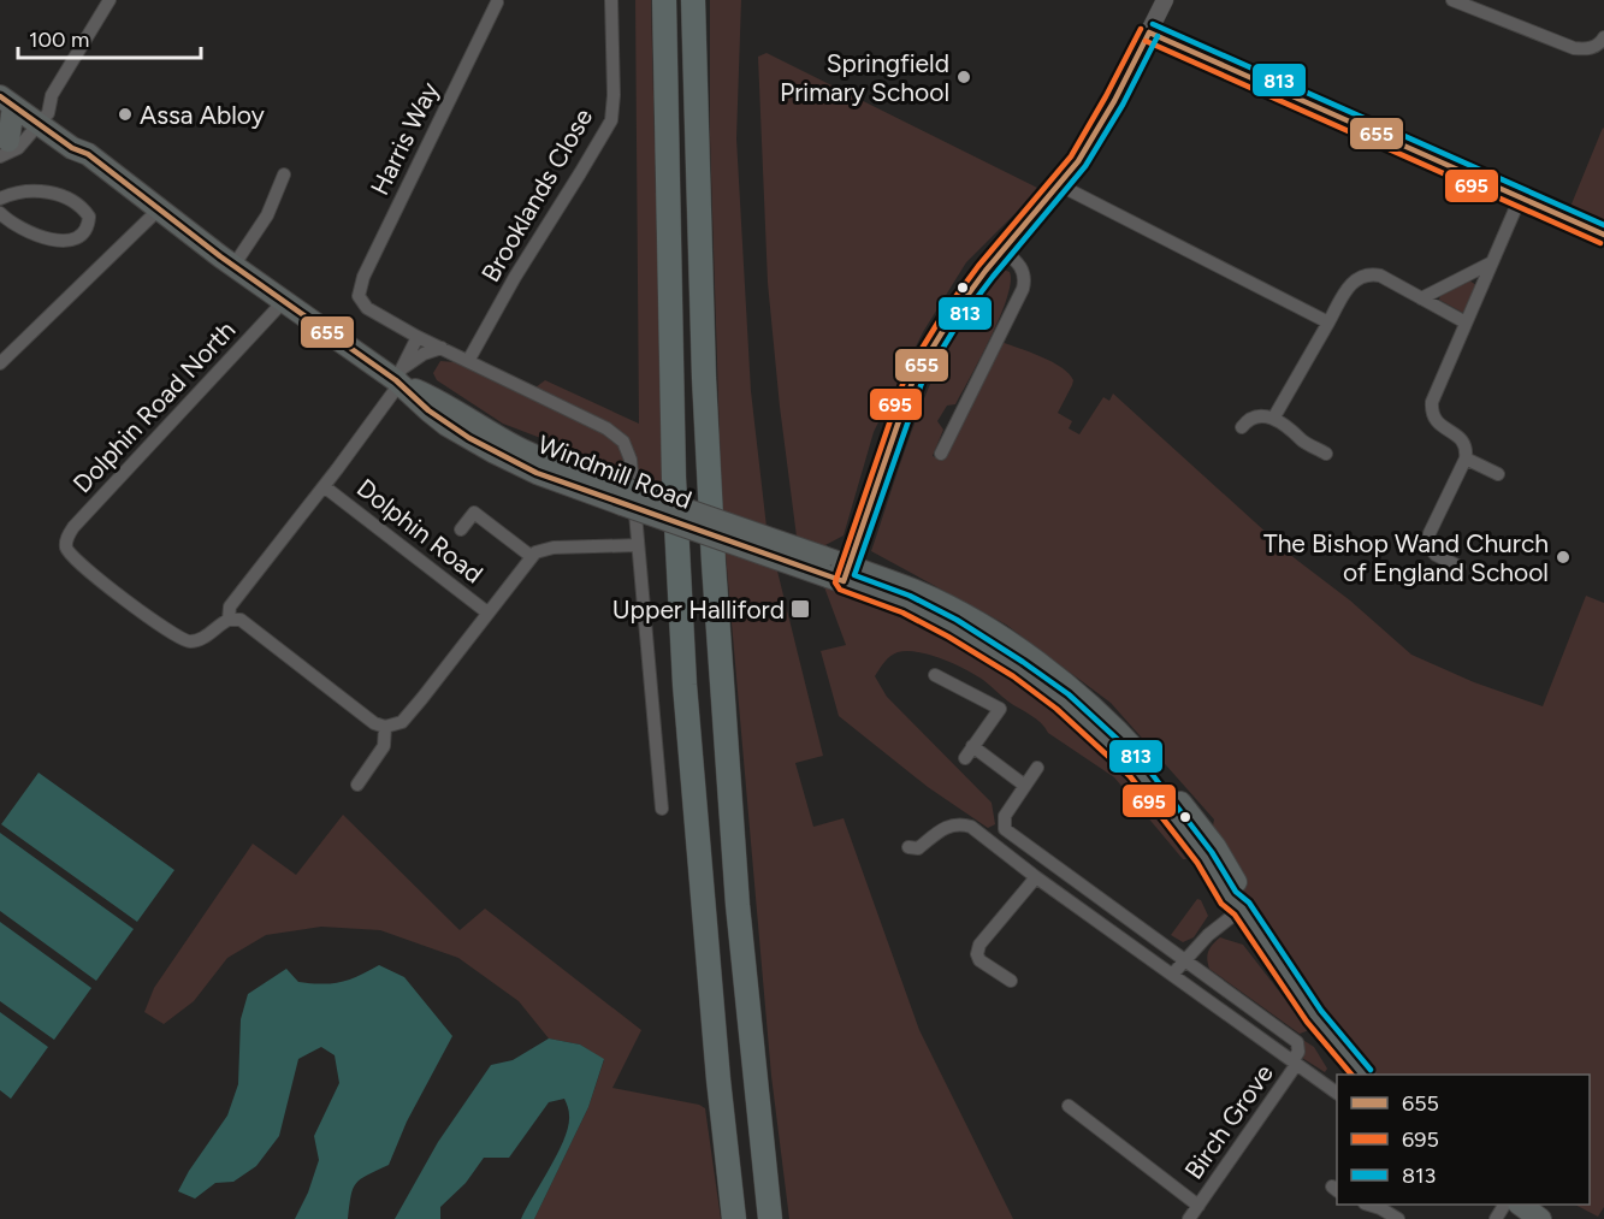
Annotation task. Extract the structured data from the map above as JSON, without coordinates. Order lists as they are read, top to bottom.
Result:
{
  "streets": {
    "main road": ["Windmill Road"],
    "street": [
      "Harris Way",
      "Brooklands Close",
      "Dolphin Road North",
      "Dolphin Road",
      "Birch Grove"
    ]
  },
  "crossings": [
    ["Dolphin Road North", "Windmill Road"],
    ["Dolphin Road North", "Dolphin Road"],
    ["Windmill Road", "Dolphin Road"]
  ],
  "places": {
    "other": ["Springfield Primary School", "Assa Abloy", "The Bishop Wand Church of England School"],
    "transit": ["Upper Halliford"]
  },
  "lines": ["transit line 813", "transit line 695", "transit line 655"],
  "legend": ["655", "695", "813"],
  "scale_bar": "100 m"
}
